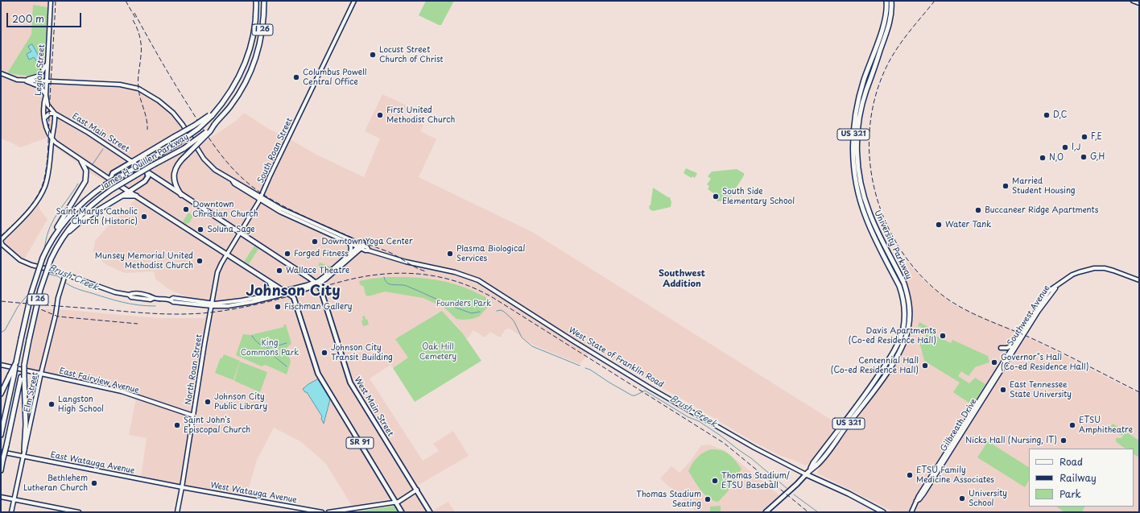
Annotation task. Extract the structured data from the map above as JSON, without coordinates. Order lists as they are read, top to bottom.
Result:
{
  "streets": {
    "highway": [
      "I 26",
      "US 321",
      "James H. Quillen Parkway",
      "University Parkway",
      "West State of Franklin Road"
    ],
    "main road": [
      "Legion Street",
      "East Main Street",
      "South Roan Street",
      "Southwest Avenue",
      "North Roan Street",
      "East Fairview Avenue",
      "Elm Street",
      "West Main Street",
      "Gilbreath Drive",
      "SR 91",
      "East Watauga Avenue",
      "West Watauga Avenue"
    ]
  },
  "crossings": [
    ["I 26", "James H. Quillen Parkway"],
    ["Legion Street", "East Main Street"],
    ["Legion Street", "West State of Franklin Road"],
    ["Legion Street", "SR 91"],
    ["East Main Street", "South Roan Street"],
    ["East Main Street", "West Main Street"],
    ["South Roan Street", "West State of Franklin Road"],
    ["South Roan Street", "North Roan Street"],
    ["South Roan Street", "SR 91"],
    ["University Parkway", "West State of Franklin Road"],
    ["Southwest Avenue", "Gilbreath Drive"],
    ["North Roan Street", "East Fairview Avenue"],
    ["North Roan Street", "East Watauga Avenue"],
    ["North Roan Street", "West Watauga Avenue"],
    ["East Fairview Avenue", "Elm Street"],
    ["Elm Street", "East Watauga Avenue"],
    ["East Watauga Avenue", "West Watauga Avenue"]
  ],
  "districts": ["Southwest Addition", "Johnson City"],
  "water": ["Brush Creek"],
  "parks": ["Founders Park", "King Commons Park", "Oak Hill Cemetery"],
  "places": [
    "Locust Street Church of Christ",
    "Columbus Powell Central Office",
    "First United Methodist Church",
    "D,C",
    "F,E",
    "I,J",
    "G,H",
    "N,O",
    "Married Student Housing",
    "South Side Elementary School",
    "Downtown Christian Church",
    "Buccaneer Ridge Apartments",
    "Saint Marys Catholic Church (Historic)",
    "Water Tank",
    "Soluna Sage",
    "Downtown Yoga Center",
    "Forged Fitness",
    "Plasma Biological Services",
    "Munsey Memorial United Methodist Church",
    "Wallace Theatre",
    "Fischman Gallery",
    "Davis Apartments (Co-ed Residence Hall)",
    "Johnson City Transit Building",
    "Governor\"s Hall (Co-ed Residence Hall)",
    "Centennial Hall (Co-ed Residence Hall)",
    "East Tennessee State University",
    "Johnson City Public Library",
    "Langston High School",
    "Saint John's Episcopal Church",
    "ETSU Amphitheatre",
    "Nicks Hall (Nursing, IT)",
    "ETSU Family Medicine Associates",
    "Thomas Stadium/ ETSU Baseball",
    "Bethlehem Lutheran Church",
    "University School",
    "Thomas Stadium Seating"
  ],
  "legend": ["Road", "Railway", "Park"],
  "scale_bar": "200 m"
}
